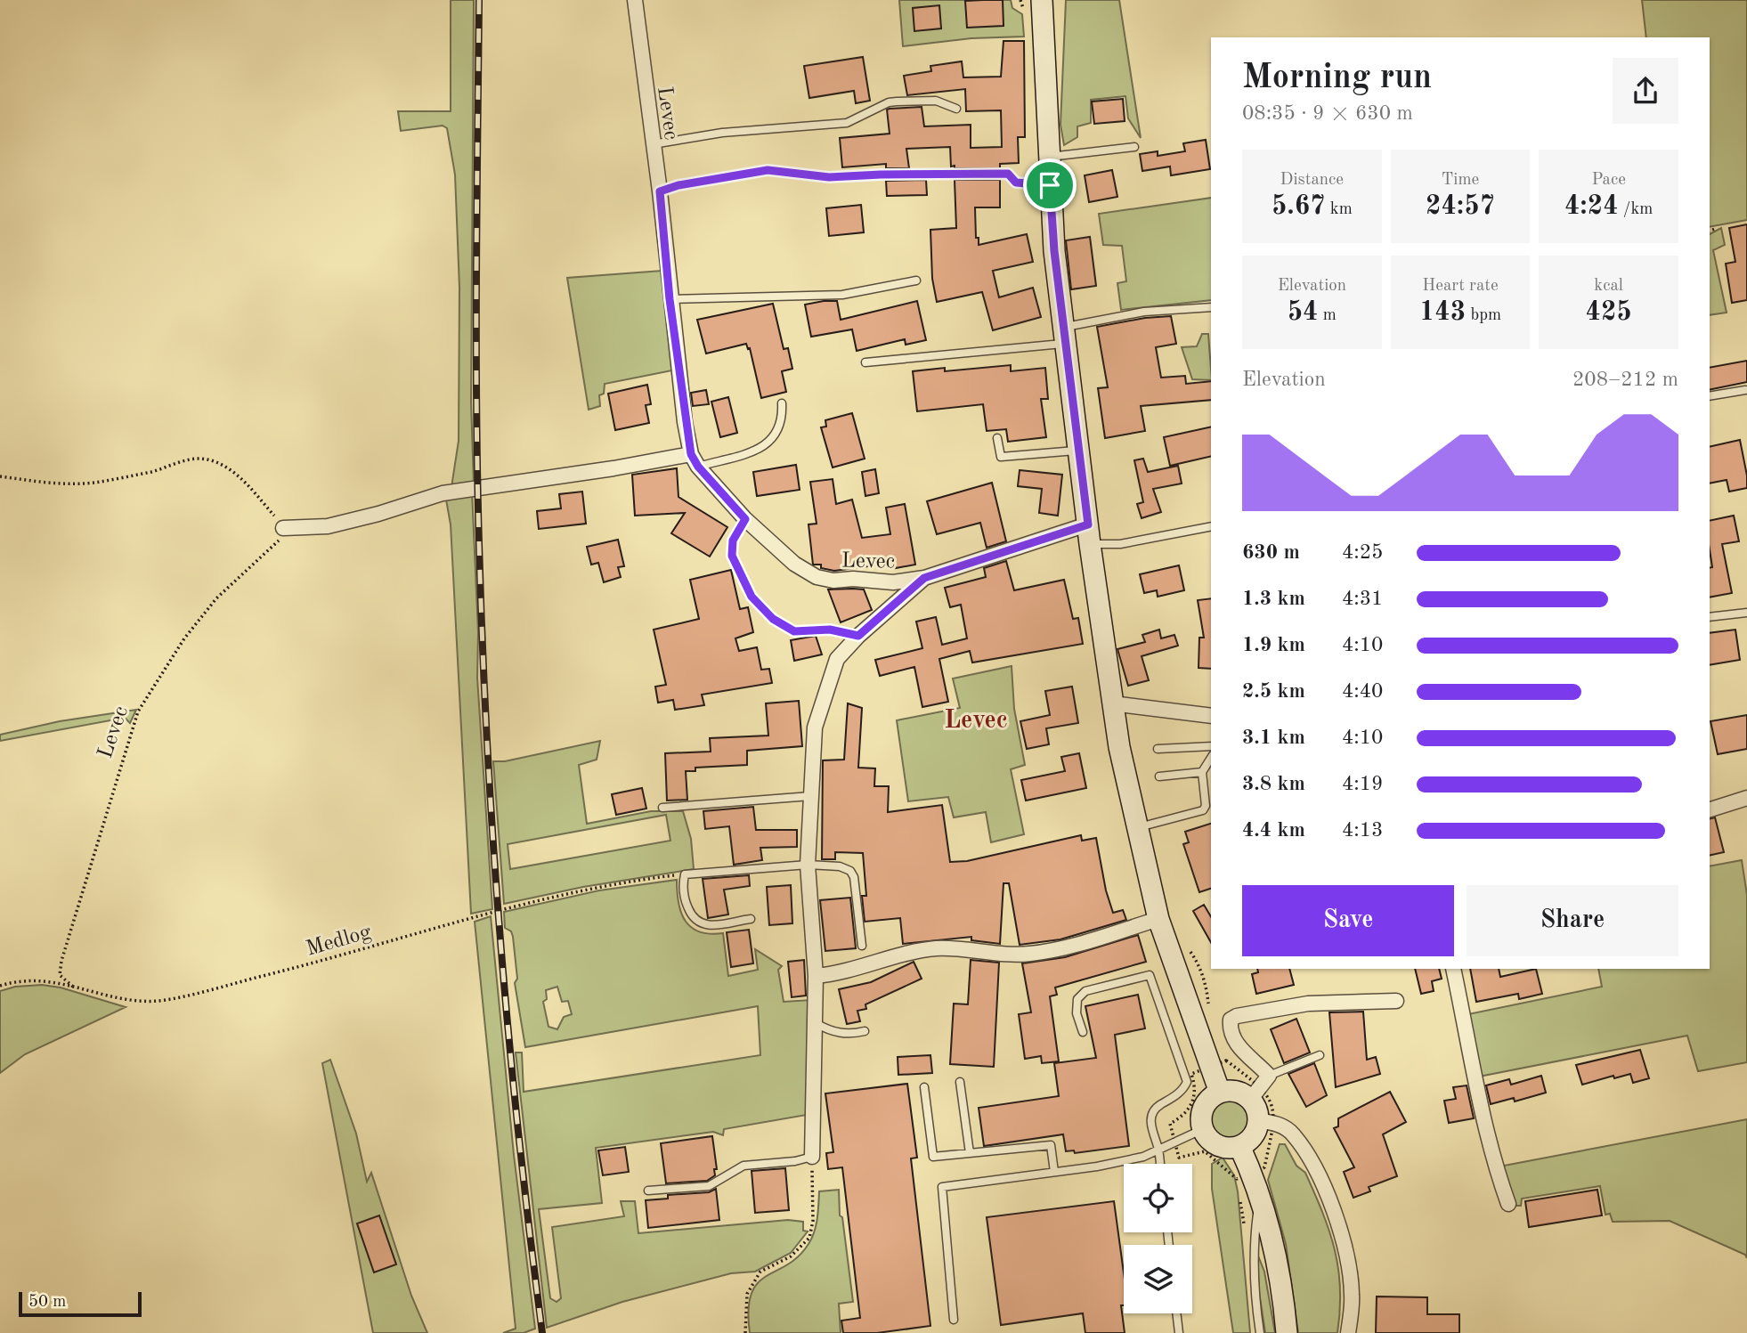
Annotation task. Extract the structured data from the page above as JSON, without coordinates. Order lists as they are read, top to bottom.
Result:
{
  "streets": {
    "street": ["Levec"],
    "path": ["Medlog"]
  },
  "crossings": [
    ["Levec", "Medlog"]
  ],
  "districts": ["Levec"],
  "scale_bar": "50 m",
  "page": {
    "heading": ["Morning run", "08:35 · 9 × 630 m"],
    "stats": [
      ["Distance", "5.67 km"],
      ["Time", "24:57"],
      ["Pace", "4:24 /km"],
      ["Elevation", "54 m"],
      ["Heart rate", "143 bpm"],
      ["kcal", "425"]
    ],
    "chart": ["Elevation", "208–212 m"],
    "list": [
      {
        "name": "630 m",
        "note": "4:25"
      },
      {
        "name": "1.3 km",
        "note": "4:31"
      },
      {
        "name": "1.9 km",
        "note": "4:10"
      },
      {
        "name": "2.5 km",
        "note": "4:40"
      },
      {
        "name": "3.1 km",
        "note": "4:10"
      },
      {
        "name": "3.8 km",
        "note": "4:19"
      },
      {
        "name": "4.4 km",
        "note": "4:13"
      }
    ],
    "buttons": ["Save", "Share"],
    "scale": "50 m"
  }
}
